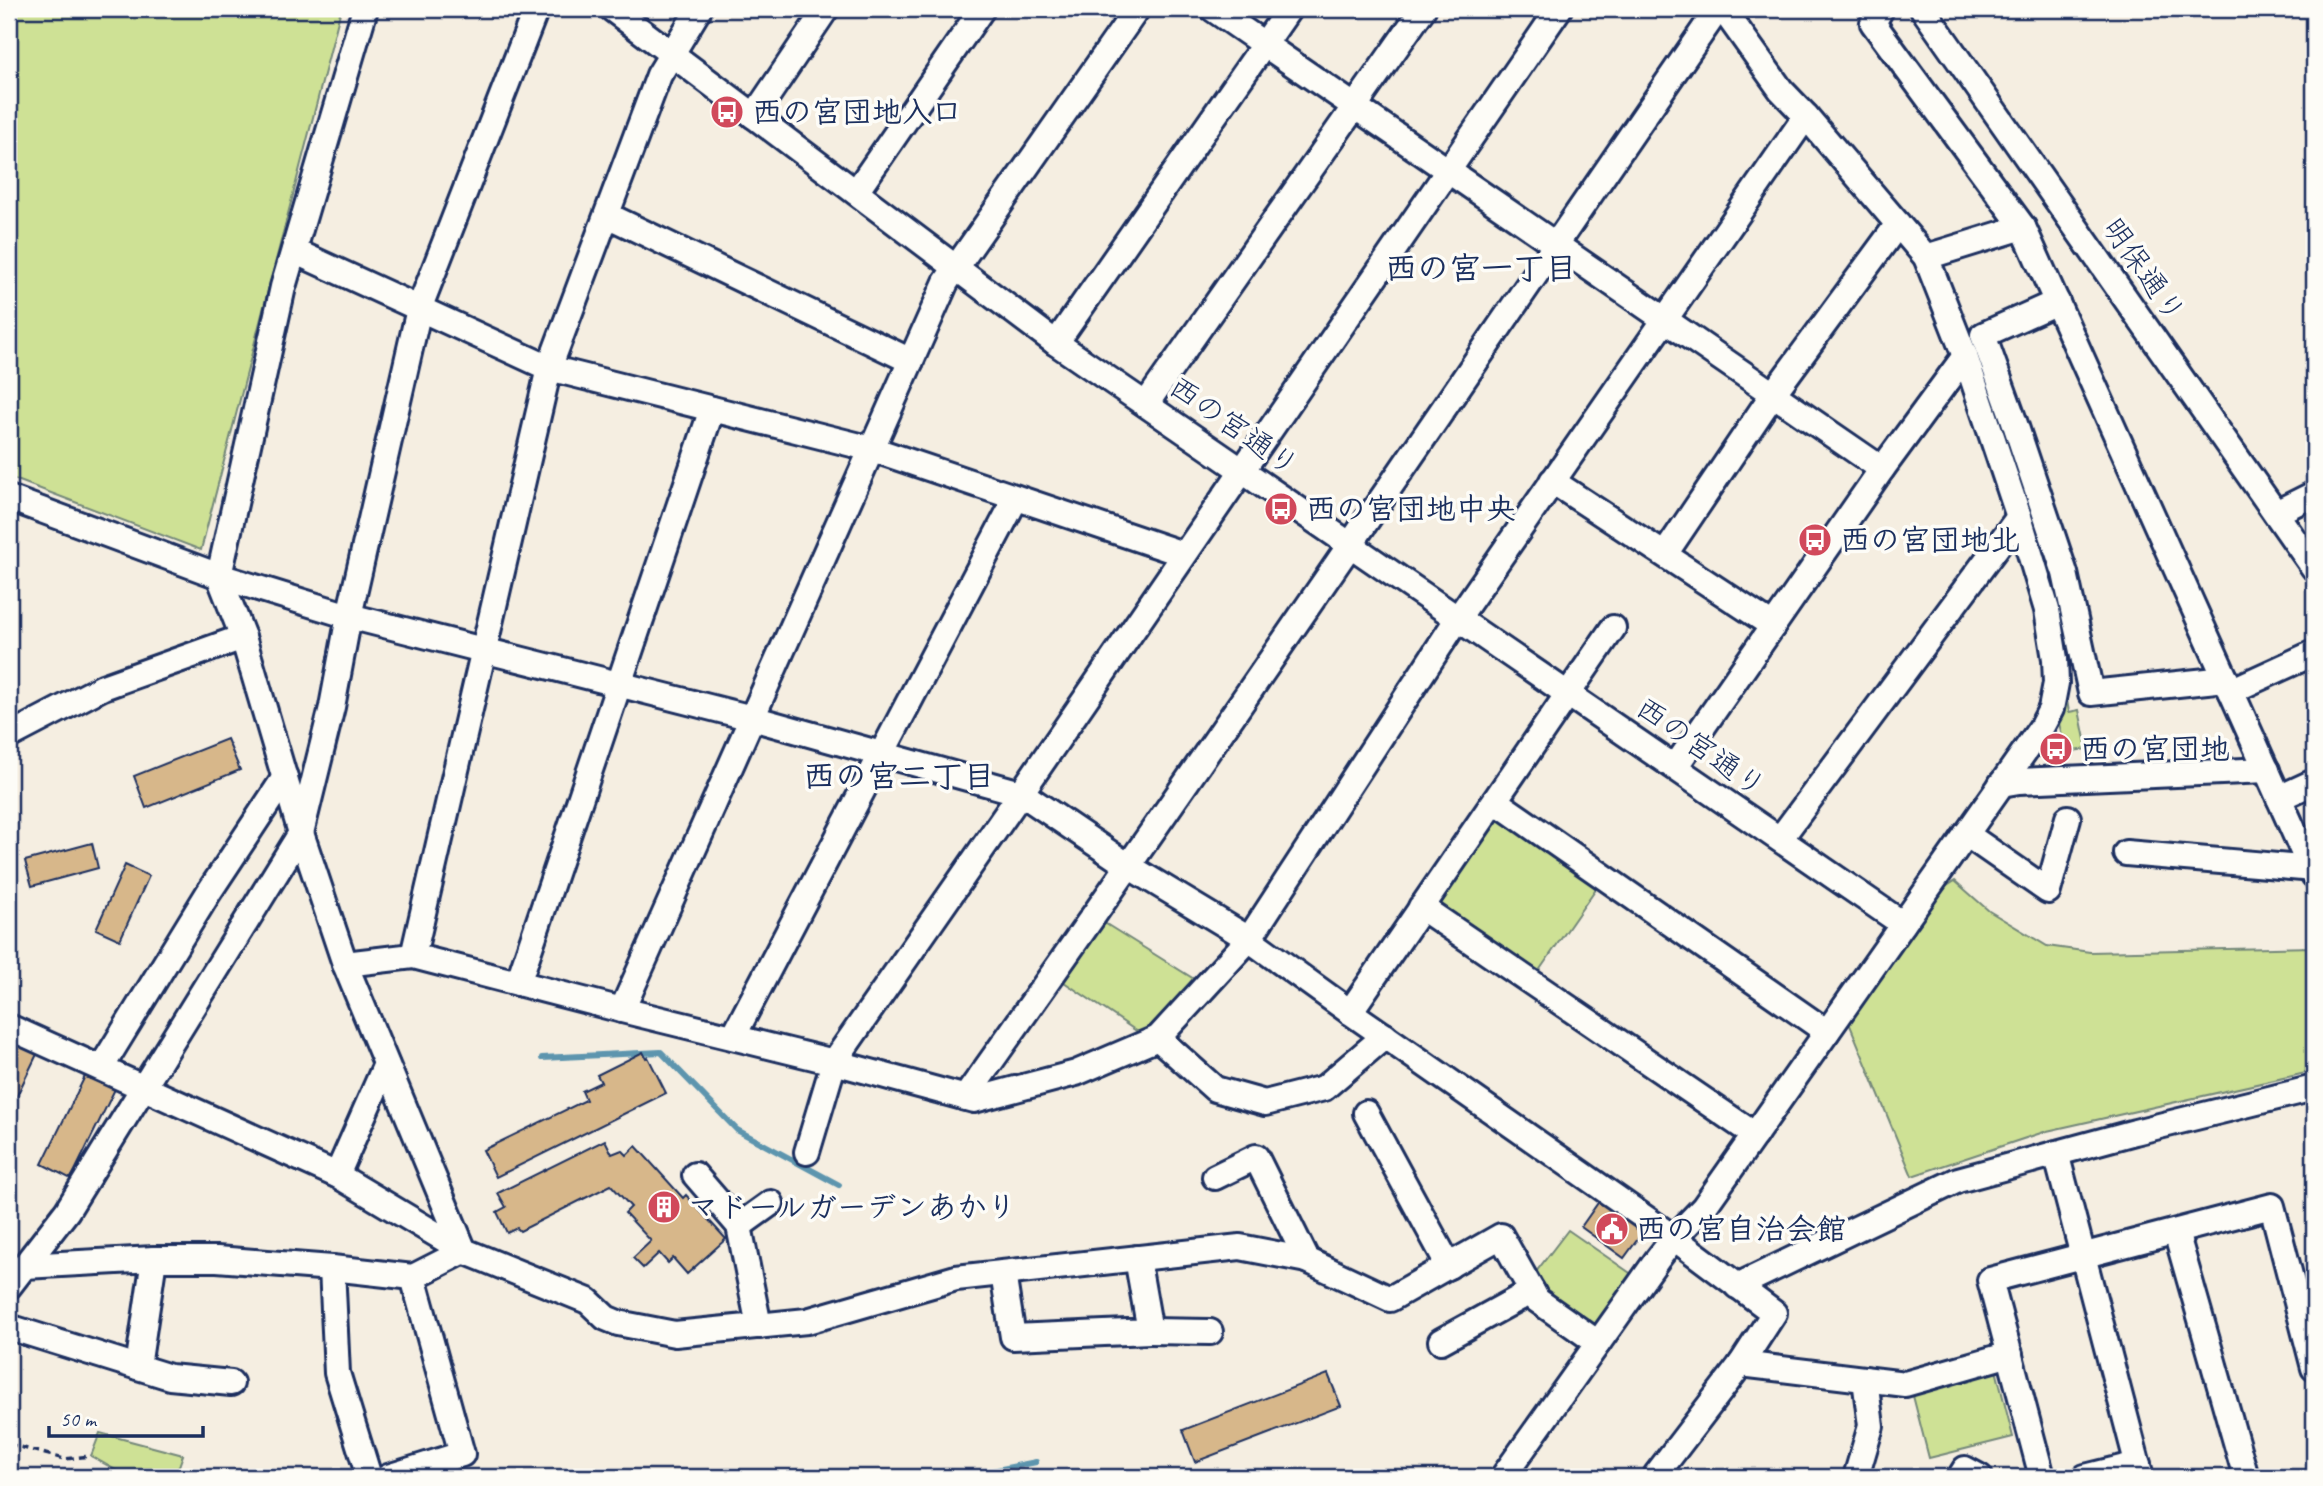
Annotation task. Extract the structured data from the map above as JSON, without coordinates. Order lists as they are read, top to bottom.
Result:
{
  "streets": {
    "street": ["明保通り", "西の宮通り"]
  },
  "districts": ["西の宮一丁目", "西の宮二丁目"],
  "places": {
    "bus stop": [
      "西の宮団地入口",
      "西の宮団地中央",
      "西の宮団地北",
      "西の宮団地"
    ],
    "building": ["マドールガーデンあかり"],
    "public building": ["西の宮自治会館"]
  },
  "scale_bar": "50 m"
}
